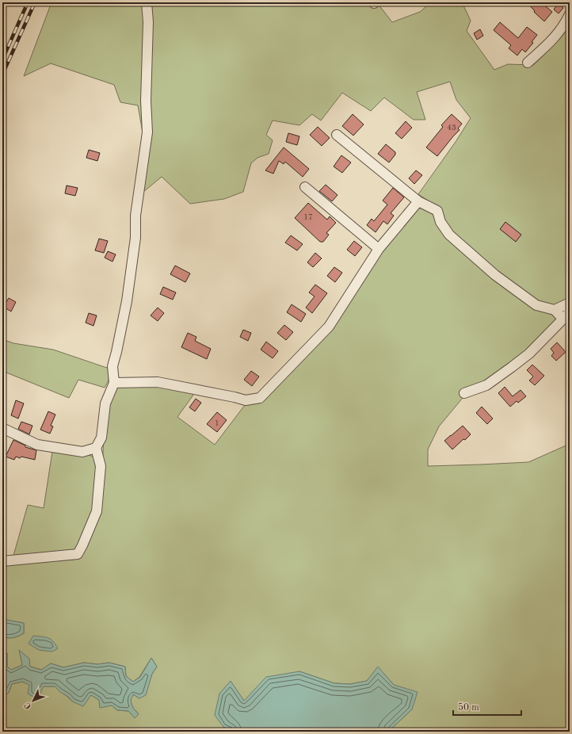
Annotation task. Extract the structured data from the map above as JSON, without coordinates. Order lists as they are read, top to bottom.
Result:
{
  "house_numbers": ["43", "17", "1"],
  "scale_bar": "50 m",
  "north": "bottom left"
}
